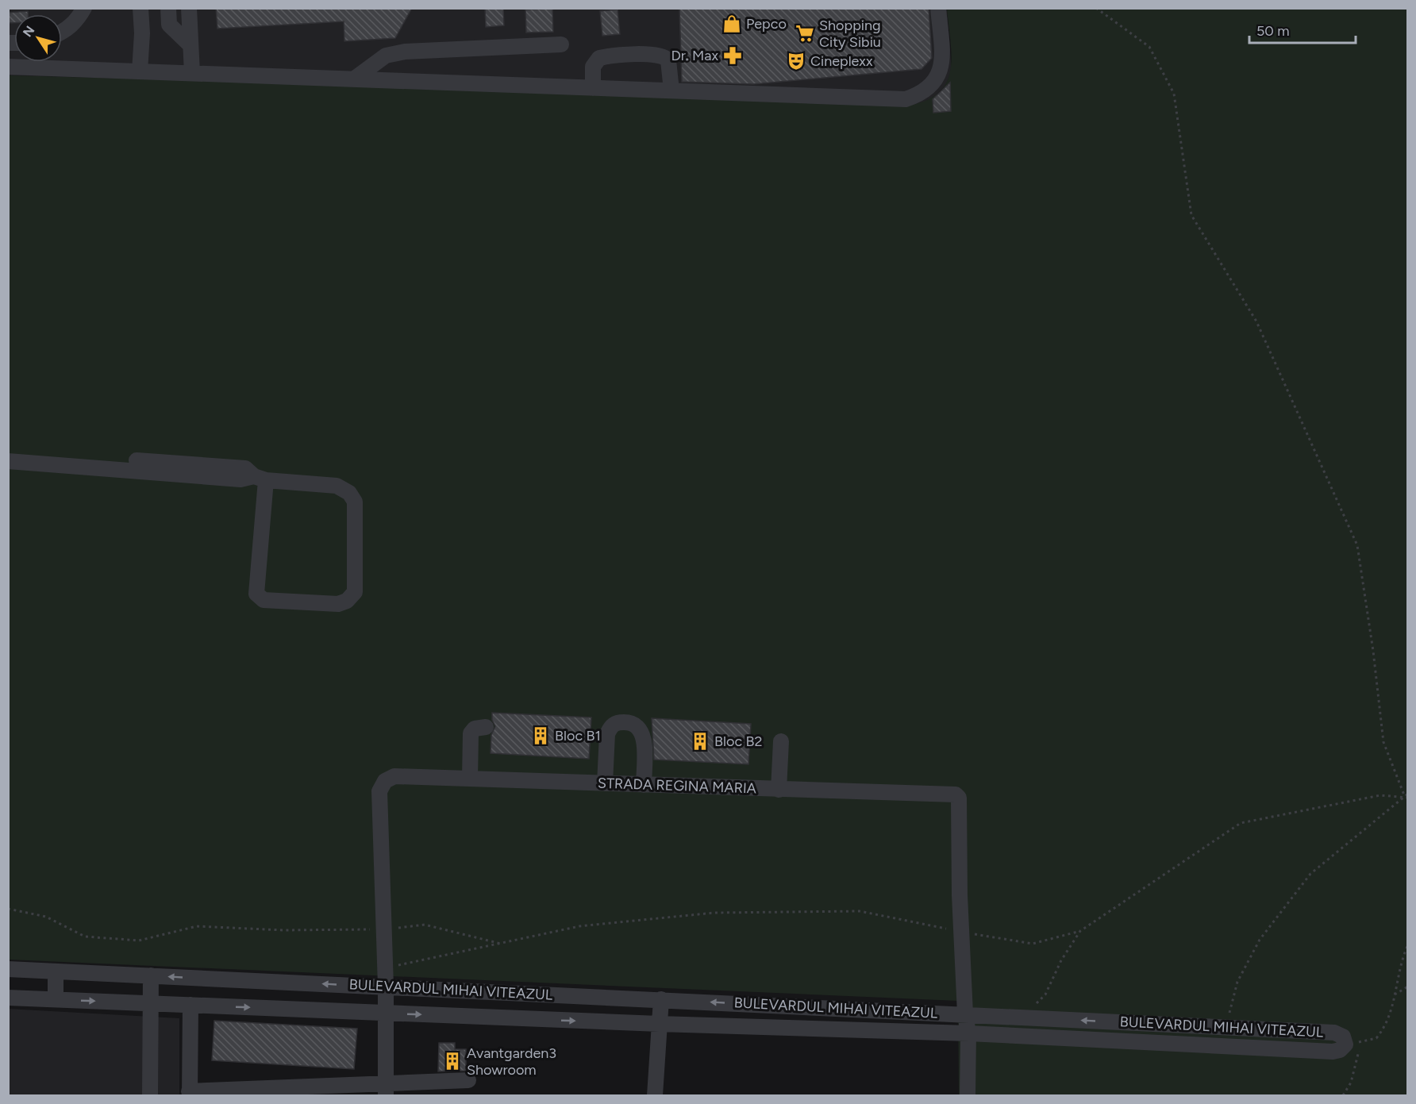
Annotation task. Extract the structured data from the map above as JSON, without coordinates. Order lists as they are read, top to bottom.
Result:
{
  "streets": {
    "street": ["STRADA REGINA MARIA", "BULEVARDUL MIHAI VITEAZUL"]
  },
  "places": {
    "shop": ["Pepco"],
    "supermarket": ["Shopping City Sibiu"],
    "pharmacy": ["Dr. Max"],
    "theatre": ["Cineplexx"],
    "building": ["Bloc B1", "Bloc B2", "Avantgarden3 Showroom"]
  },
  "scale_bar": "50 m",
  "north": "top left"
}
